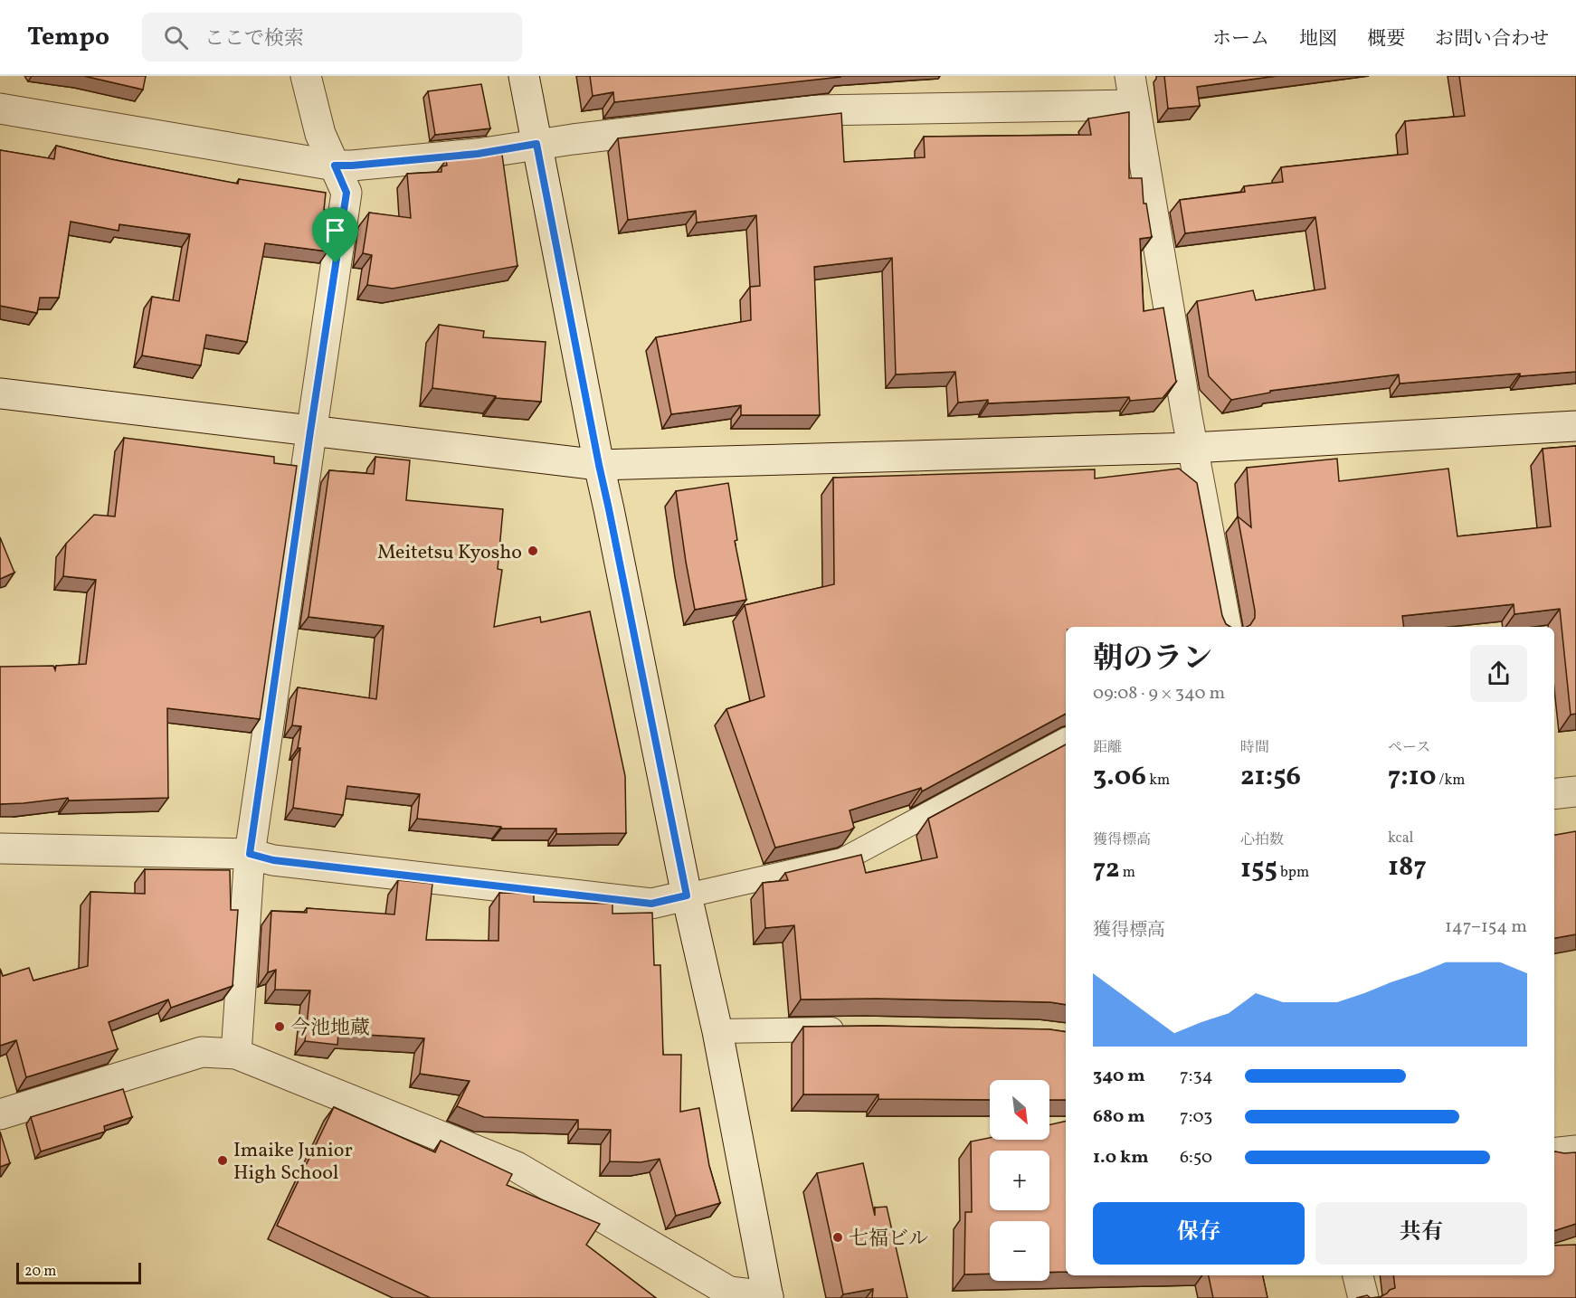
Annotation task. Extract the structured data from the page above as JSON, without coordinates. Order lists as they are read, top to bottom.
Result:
{
  "places": [
    "Meitetsu Kyosho",
    "今池地蔵",
    "Imaike Junior High School",
    "七福ビル"
  ],
  "scale_bar": "20 m",
  "north": "bottom right",
  "page": {
    "header": "Tempo",
    "search": "ここで検索",
    "nav": [
      "ホーム",
      "地図",
      "概要",
      "お問い合わせ"
    ],
    "heading": ["朝のラン", "09:08 · 9 × 340 m"],
    "stats": [
      ["距離", "3.06 km"],
      ["時間", "21:56"],
      ["ペース", "7:10 /km"],
      ["獲得標高", "72 m"],
      ["心拍数", "155 bpm"],
      ["kcal", "187"]
    ],
    "chart": ["獲得標高", "147–154 m"],
    "list": [
      {
        "name": "340 m",
        "note": "7:34"
      },
      {
        "name": "680 m",
        "note": "7:03"
      },
      {
        "name": "1.0 km",
        "note": "6:50"
      }
    ],
    "map_buttons": ["+", "−"],
    "buttons": ["保存", "共有"],
    "scale": "20 m"
  }
}
